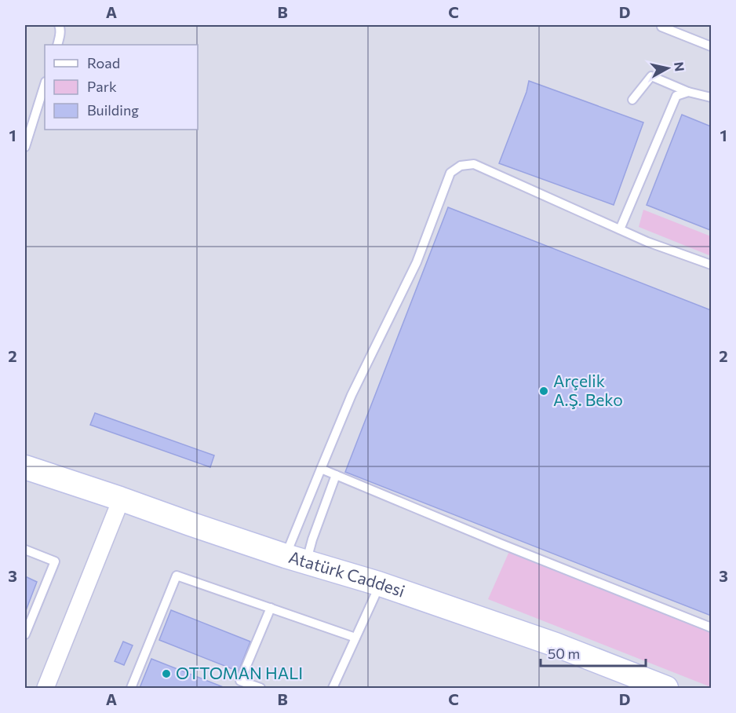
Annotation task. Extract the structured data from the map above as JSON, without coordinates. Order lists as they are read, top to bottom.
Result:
{
  "streets": {
    "street": ["Atatürk Caddesi"]
  },
  "places": ["Arçelik A.Ş. Beko", "OTTOMAN HALI"],
  "legend": ["Road", "Park", "Building"],
  "scale_bar": "50 m",
  "north": "right",
  "grid": {
    "columns": [
      "A",
      "B",
      "C",
      "D"
    ],
    "rows": ["1", "2", "3"]
  }
}
